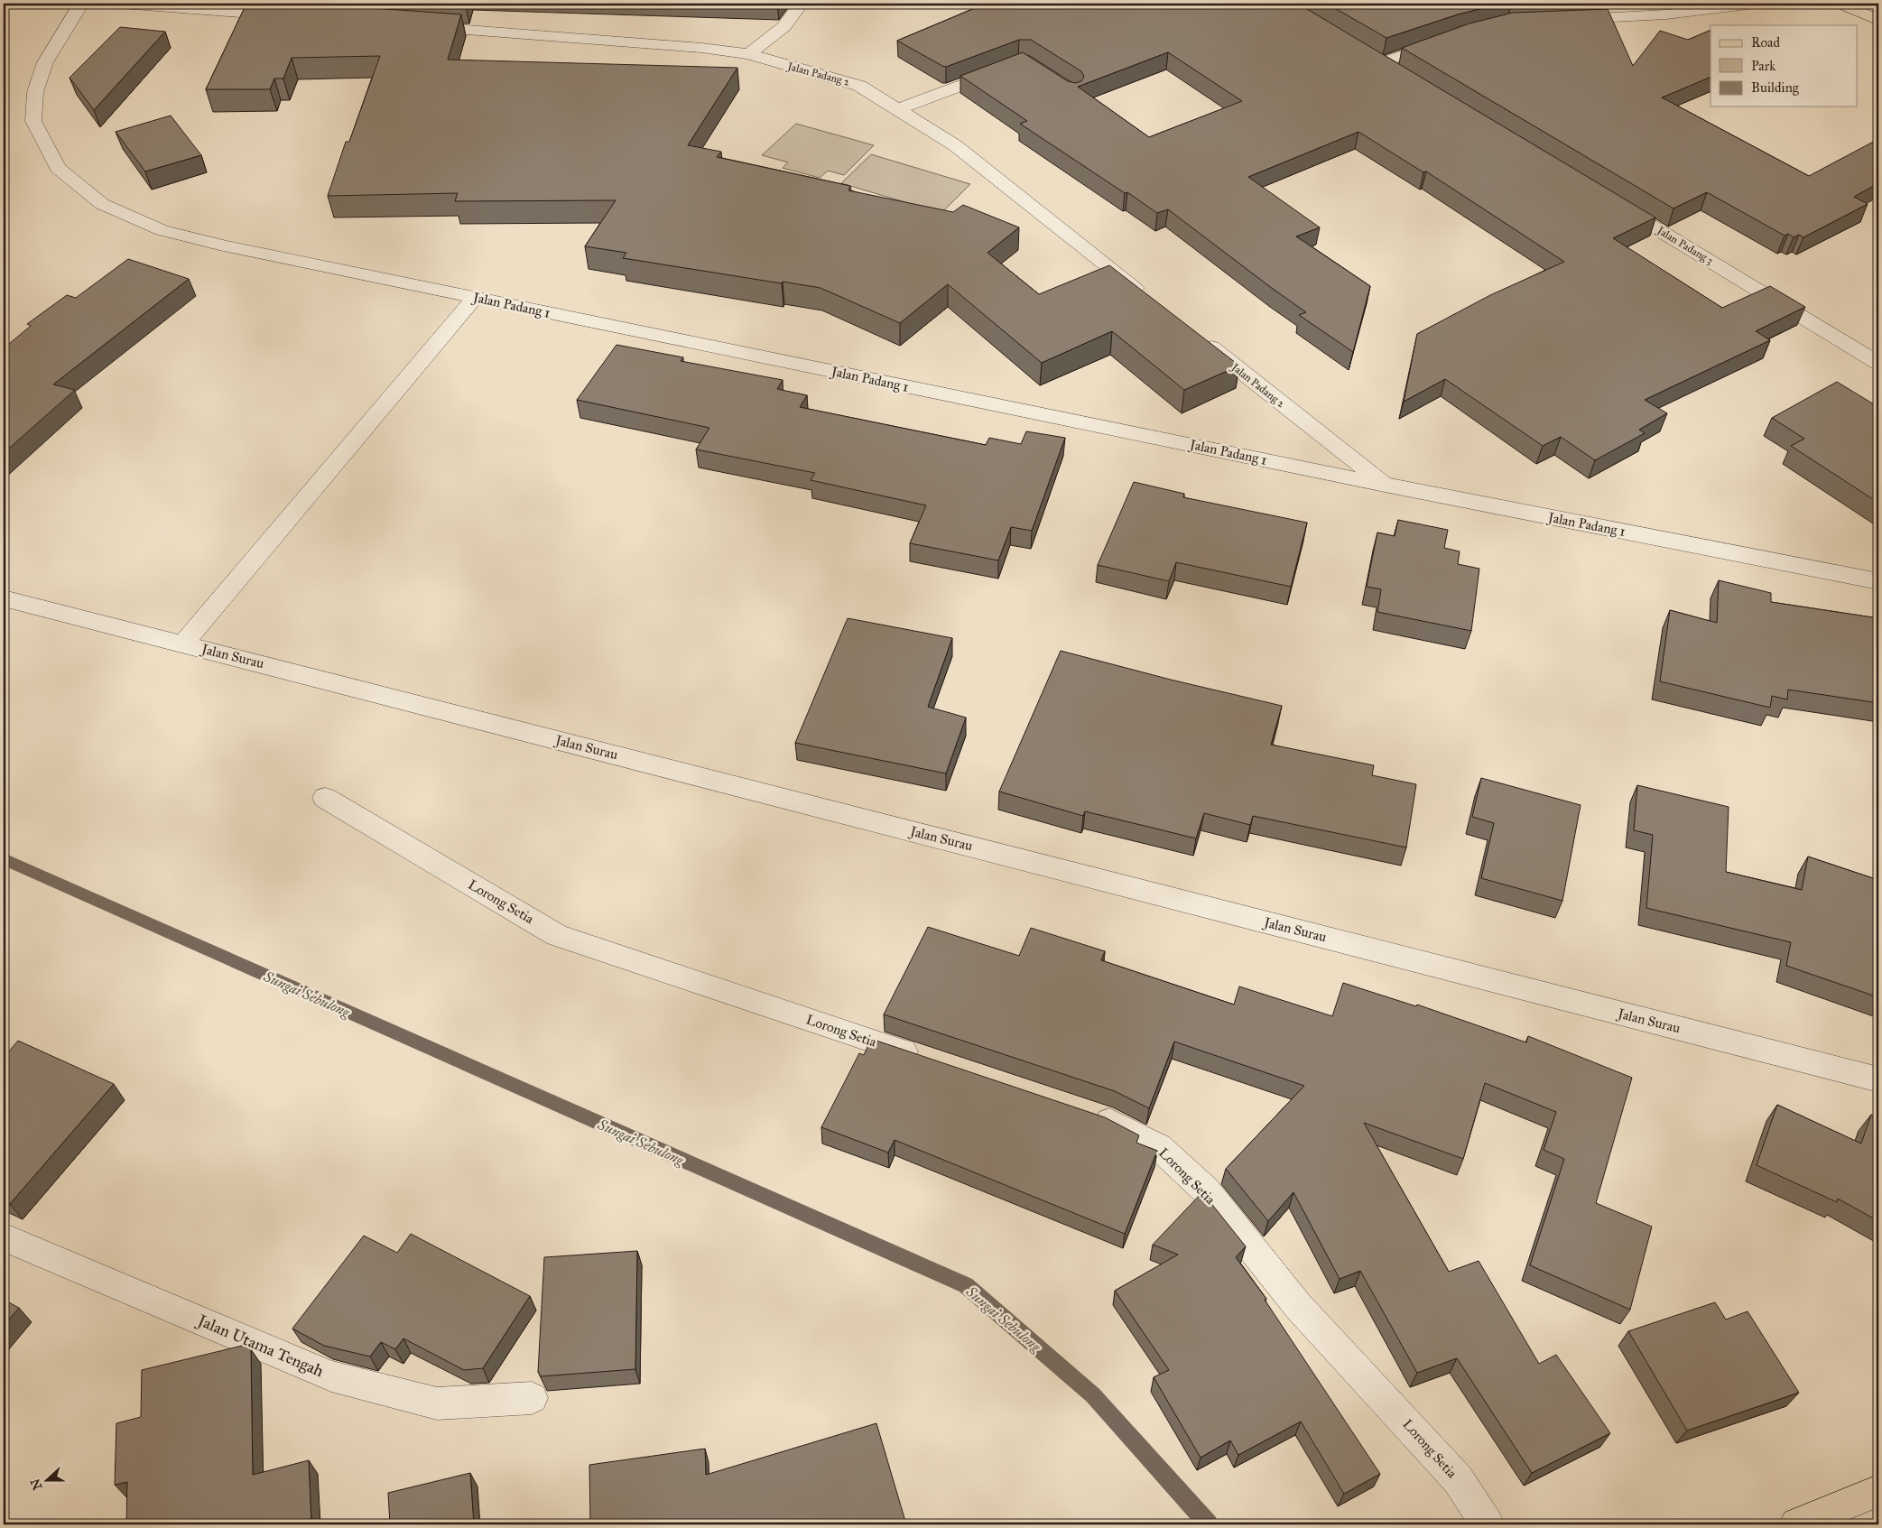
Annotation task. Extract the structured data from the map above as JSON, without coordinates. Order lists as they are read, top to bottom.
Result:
{
  "streets": {
    "street": [
      "Jalan Padang 2",
      "Jalan Padang 3",
      "Jalan Padang 1",
      "Jalan Surau",
      "Lorong Setia",
      "Jalan Utama Tengah"
    ]
  },
  "crossings": [
    ["Jalan Padang 2", "Jalan Padang 1"]
  ],
  "water": ["Sungai Sebulong"],
  "legend": ["Road", "Park", "Building"],
  "north": "left"
}
